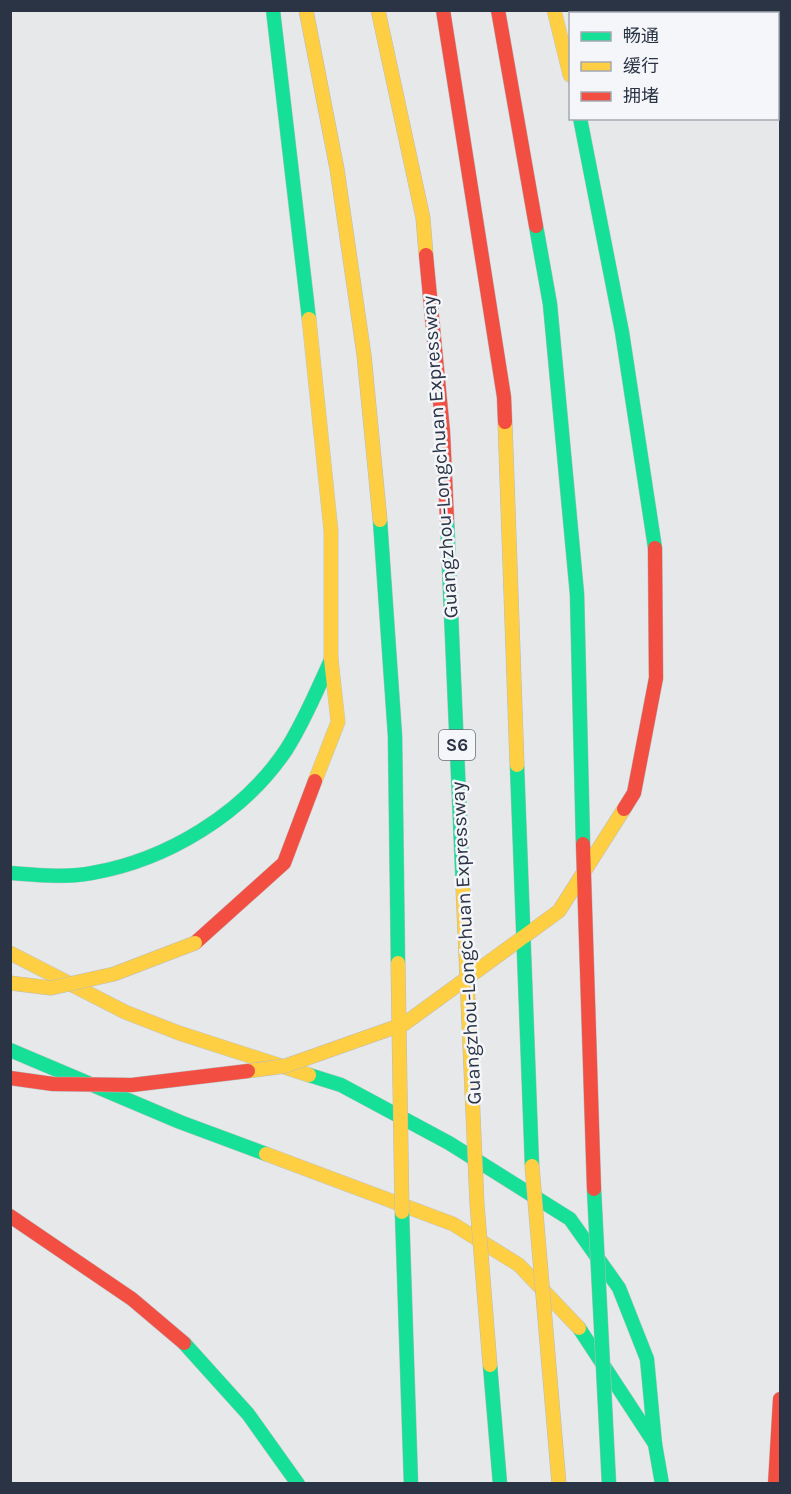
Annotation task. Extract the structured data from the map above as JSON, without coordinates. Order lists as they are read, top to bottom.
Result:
{
  "streets": {
    "main road": ["Guangzhou-Longchuan Expressway", "S6"]
  },
  "legend": ["畅通", "缓行", "拥堵"]
}
